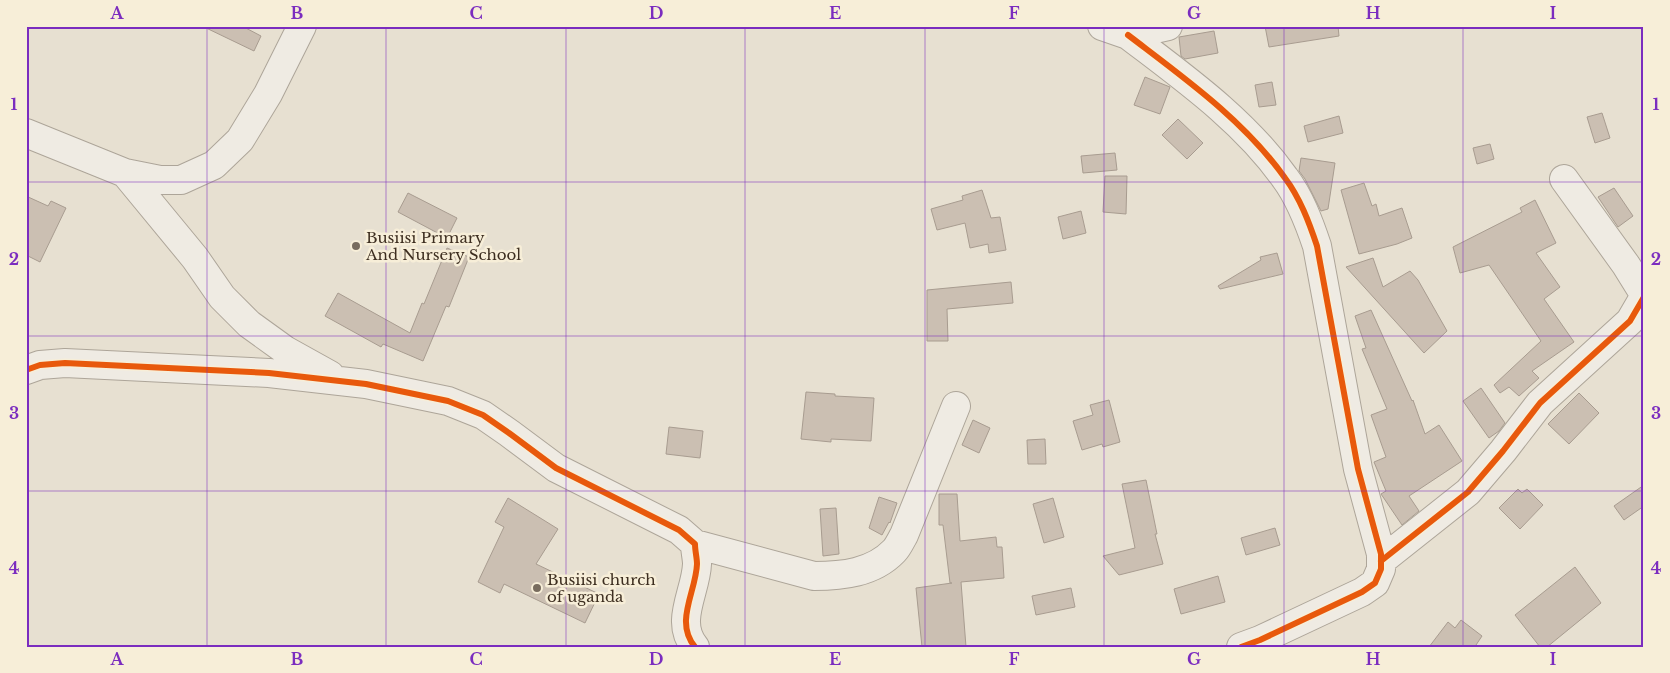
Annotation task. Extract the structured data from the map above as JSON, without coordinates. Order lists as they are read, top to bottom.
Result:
{
  "places": ["Busiisi Primary And Nursery School", "Busiisi church of uganda"],
  "grid": {
    "columns": [
      "A",
      "B",
      "C",
      "D",
      "E",
      "F",
      "G",
      "H",
      "I"
    ],
    "rows": [
      "1",
      "2",
      "3",
      "4"
    ]
  }
}
